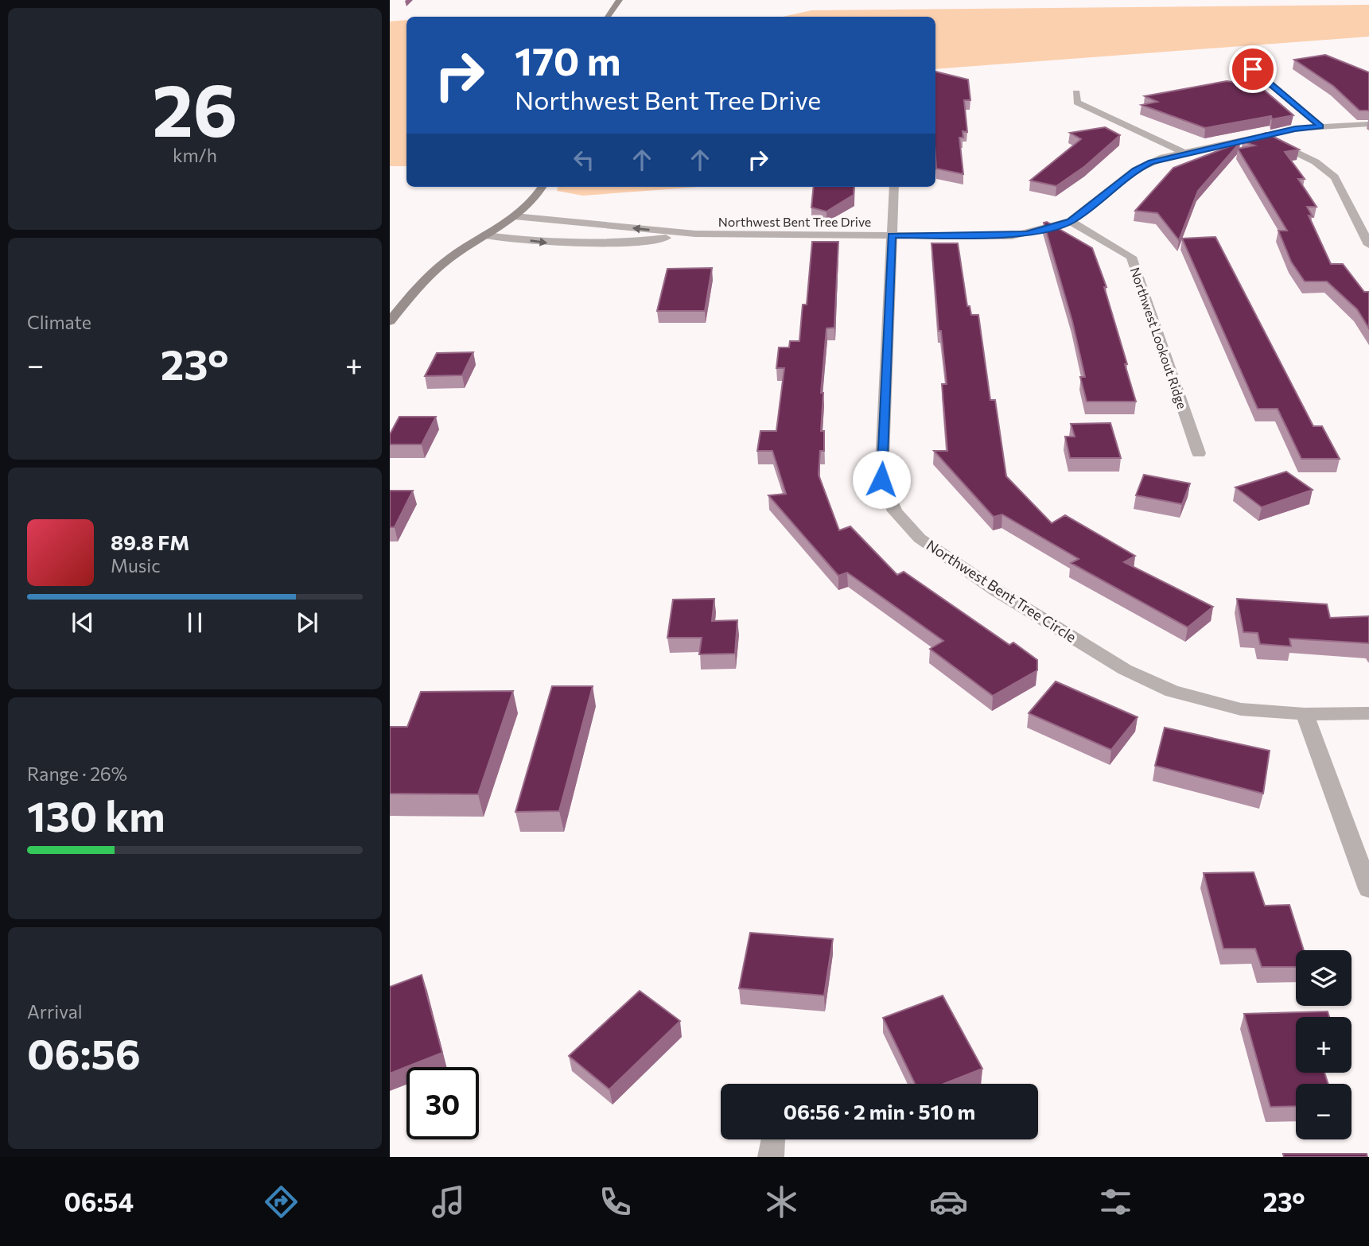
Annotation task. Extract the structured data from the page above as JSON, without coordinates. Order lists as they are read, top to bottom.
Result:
{
  "streets": {
    "street": ["Northwest Bent Tree Drive", "Northwest Lookout Ridge", "Northwest Bent Tree Circle"]
  },
  "crossings": [
    ["Northwest Bent Tree Drive", "Northwest Lookout Ridge"],
    ["Northwest Bent Tree Drive", "Northwest Bent Tree Circle"]
  ],
  "page": {
    "tile": [
      ["26", "km/h"],
      "Climate",
      ["Range · 26%", "130 km"],
      ["Arrival", "06:56"]
    ],
    "turn": ["170 m", "Northwest Bent Tree Drive"],
    "heat": ["−", "23°", "+"],
    "song": ["89.8 FM", "Music"],
    "map_buttons": ["+", "−"],
    "limit": "30",
    "trip": "06:56 · 2 min · 510 m",
    "tabs": ["06:54", "23°"]
  }
}
